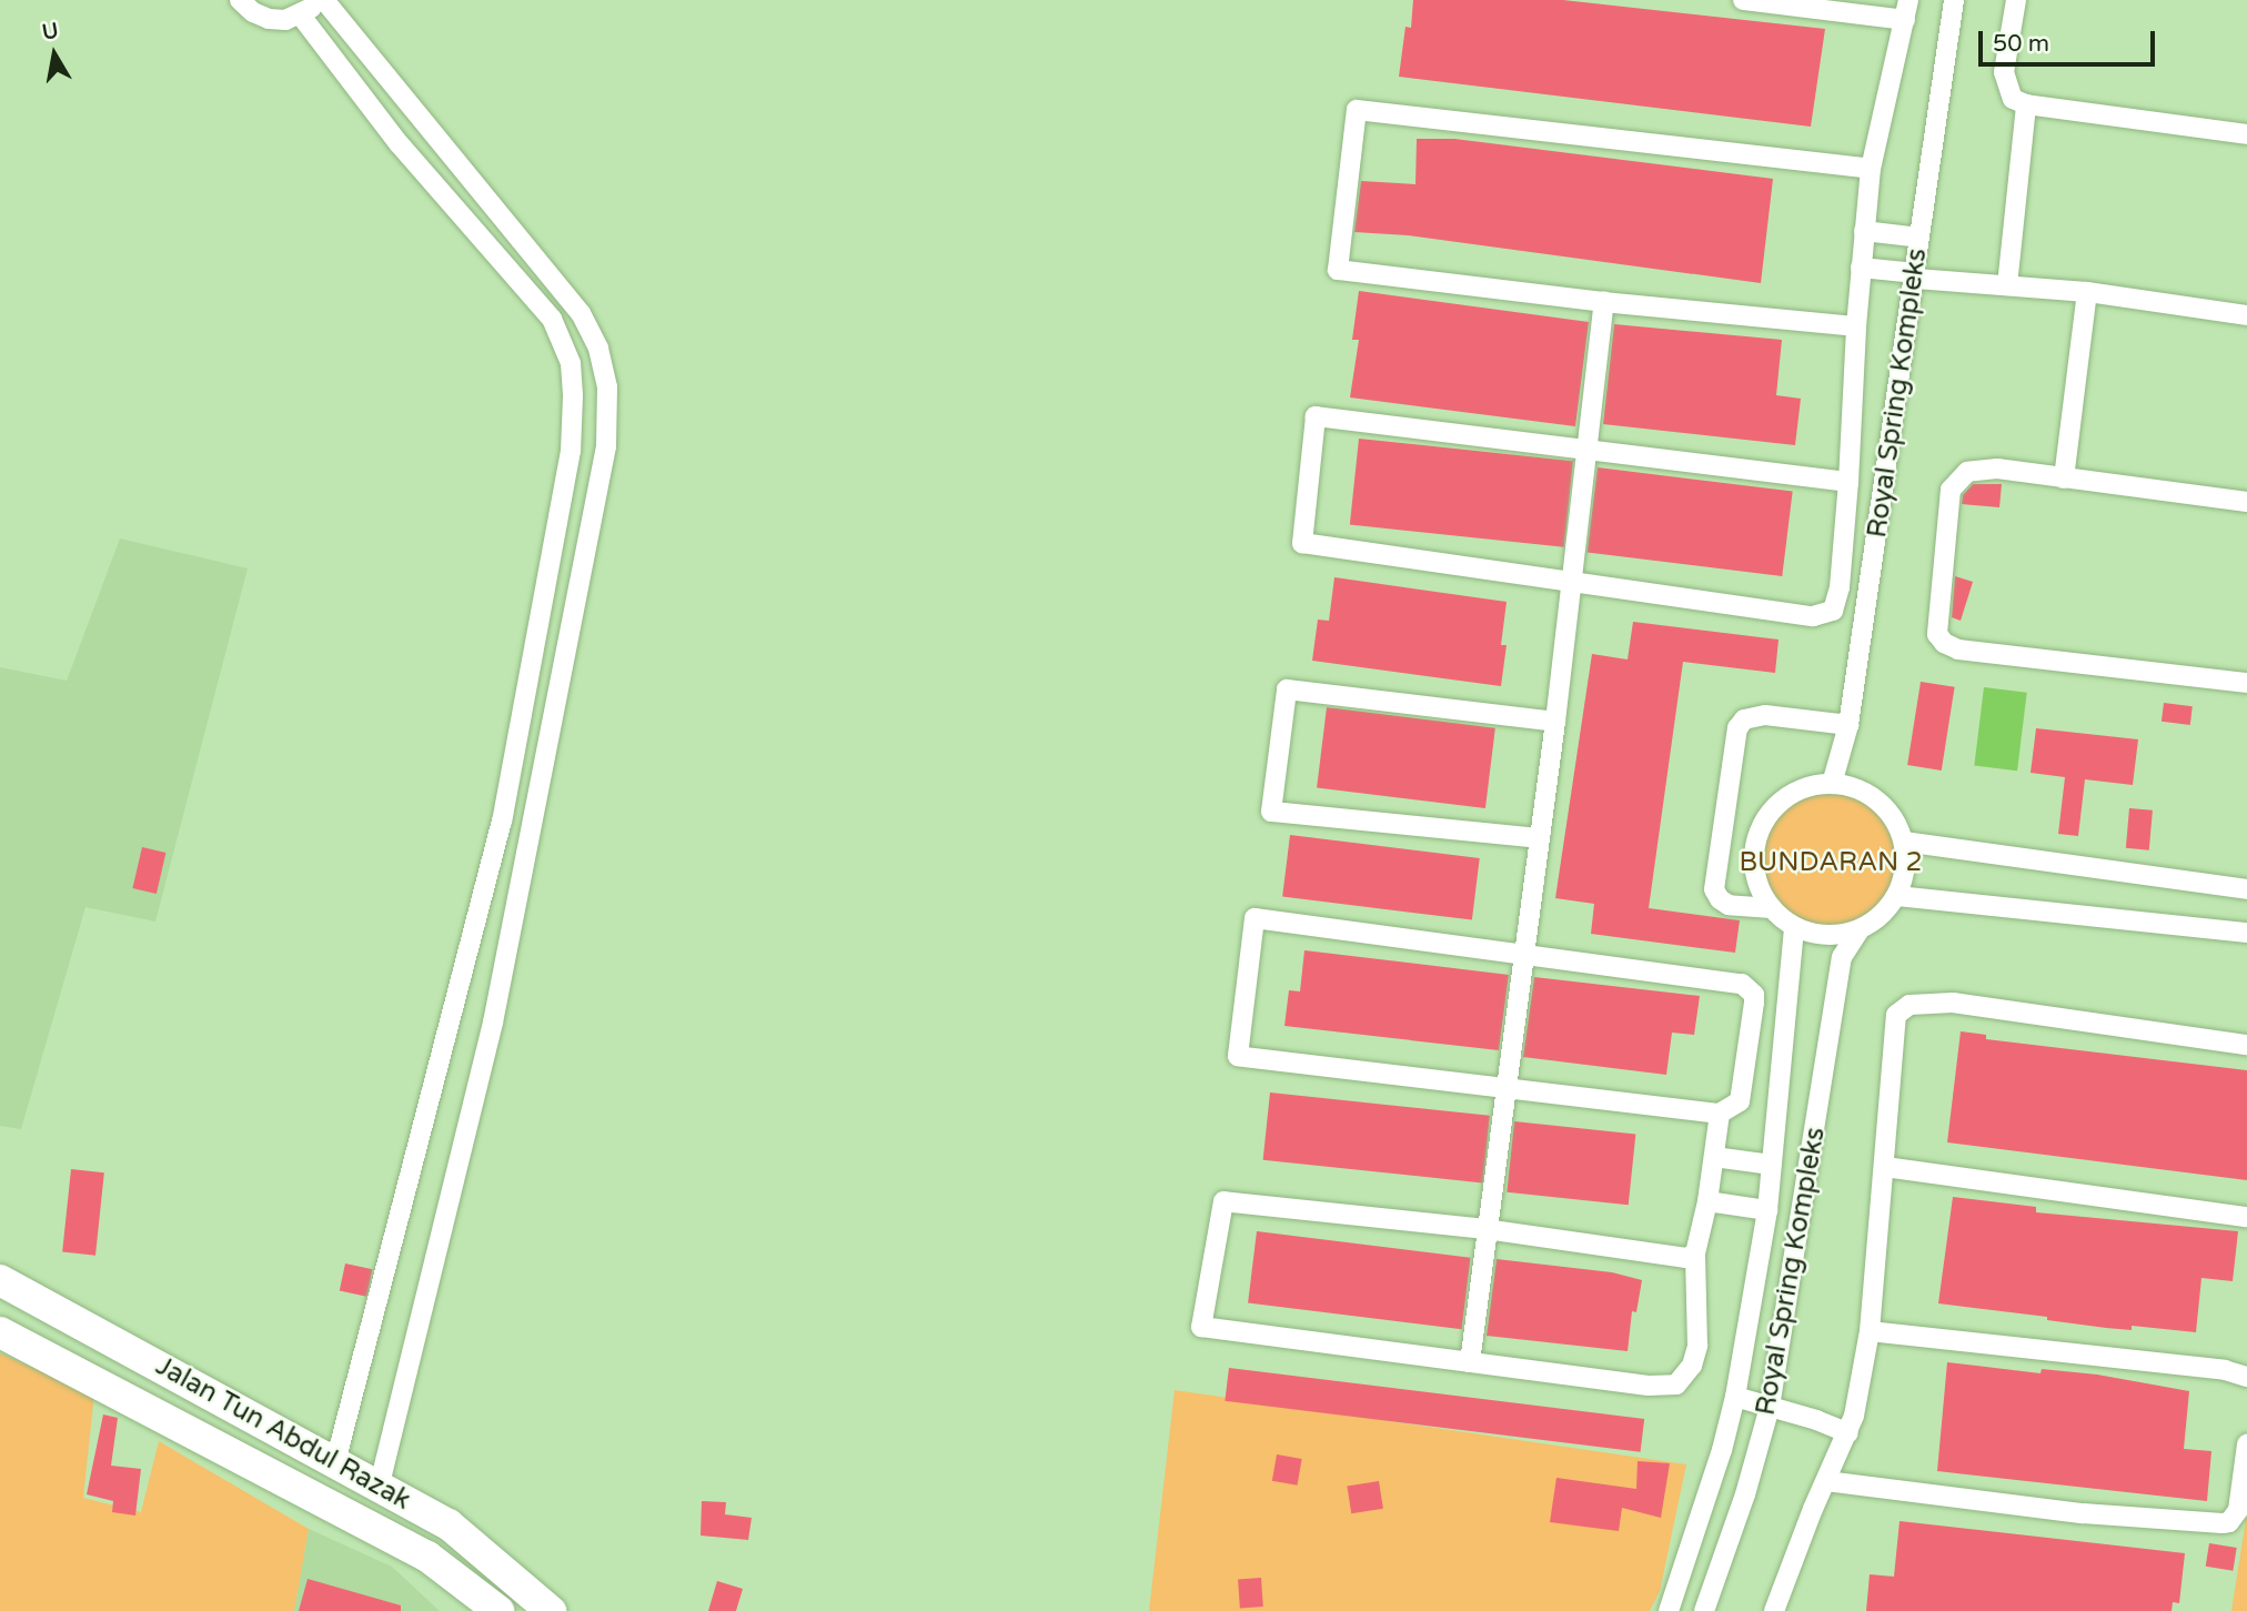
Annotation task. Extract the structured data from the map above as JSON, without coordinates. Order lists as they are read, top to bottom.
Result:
{
  "streets": {
    "main road": ["Jalan Tun Abdul Razak"],
    "street": ["Royal Spring Kompleks"]
  },
  "parks": ["BUNDARAN 2"],
  "scale_bar": "50 m",
  "north": "top"
}
